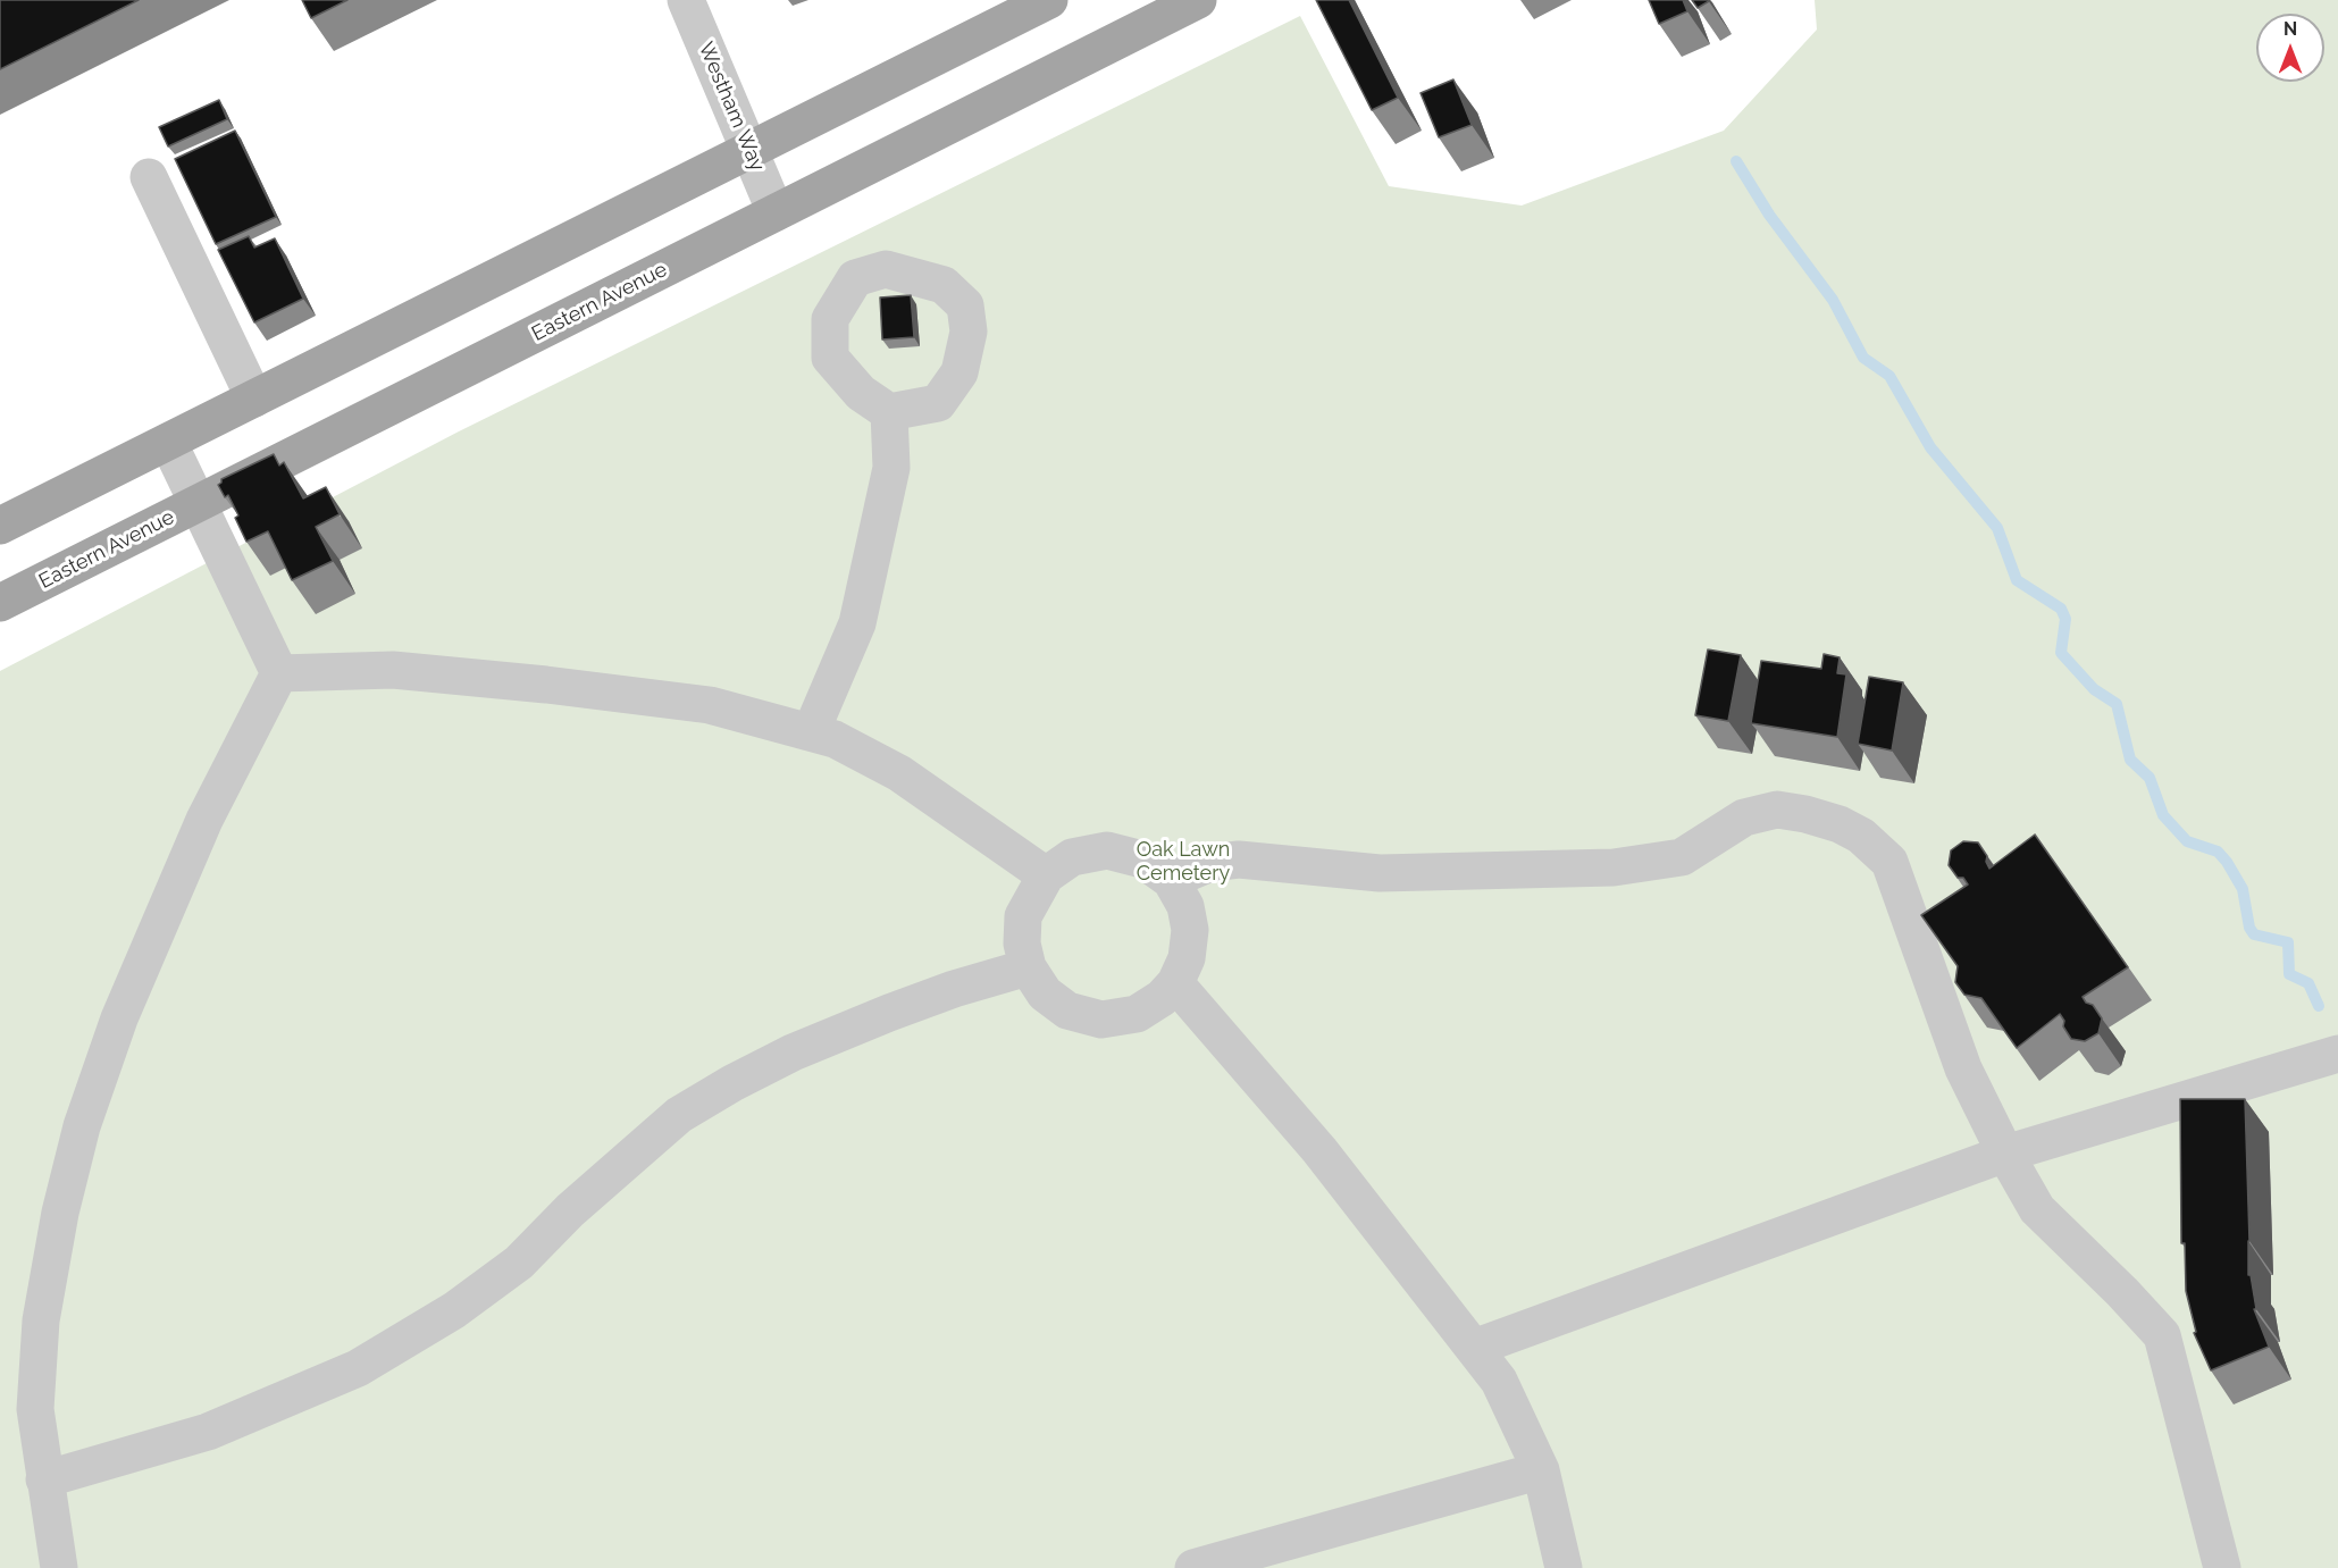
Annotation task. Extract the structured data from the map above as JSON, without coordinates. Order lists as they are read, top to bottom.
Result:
{
  "streets": {
    "main road": ["Eastern Avenue"],
    "street": ["Westham Way"]
  },
  "crossings": [
    ["Westham Way", "Eastern Avenue"]
  ],
  "parks": ["Oak Lawn Cemetery"],
  "north": "top"
}
